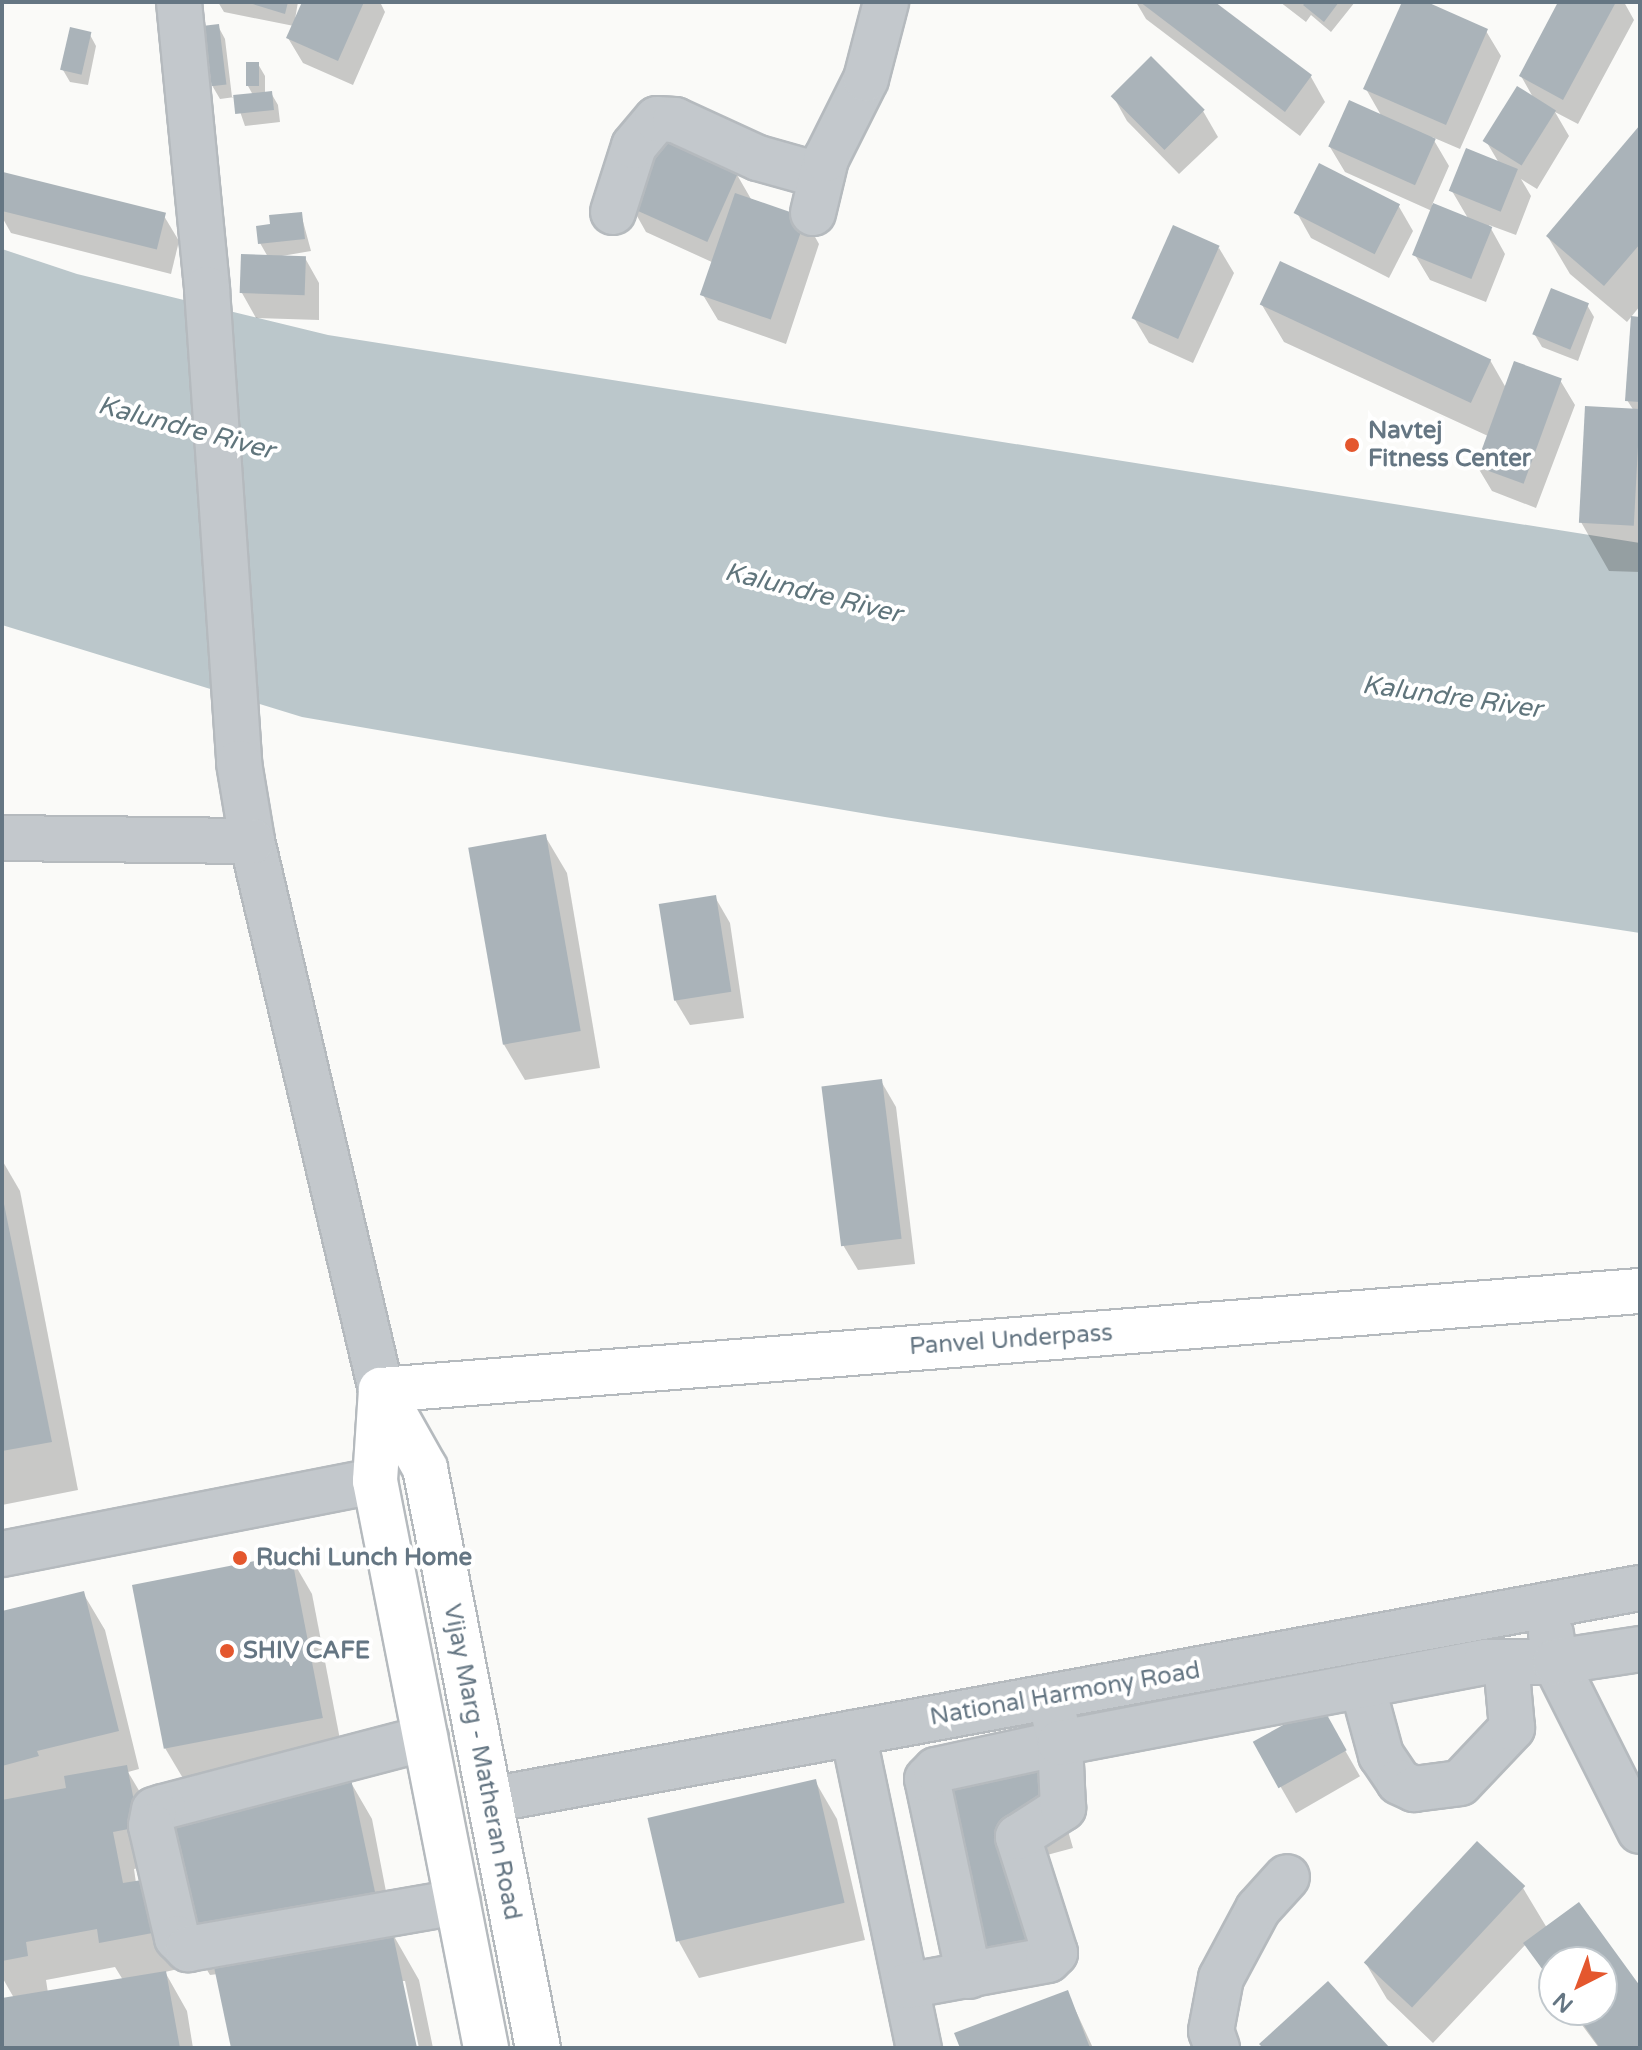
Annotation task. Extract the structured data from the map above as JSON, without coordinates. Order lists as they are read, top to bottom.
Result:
{
  "streets": {
    "main road": ["Panvel Underpass", "Vijay Marg - Matheran Road"],
    "street": ["National Harmony Road"]
  },
  "crossings": [
    ["Panvel Underpass", "Vijay Marg - Matheran Road"],
    ["National Harmony Road", "Vijay Marg - Matheran Road"]
  ],
  "water": ["Kalundre River"],
  "places": ["Navtej Fitness Center", "Ruchi Lunch Home", "SHIV CAFE"],
  "north": "bottom left"
}
